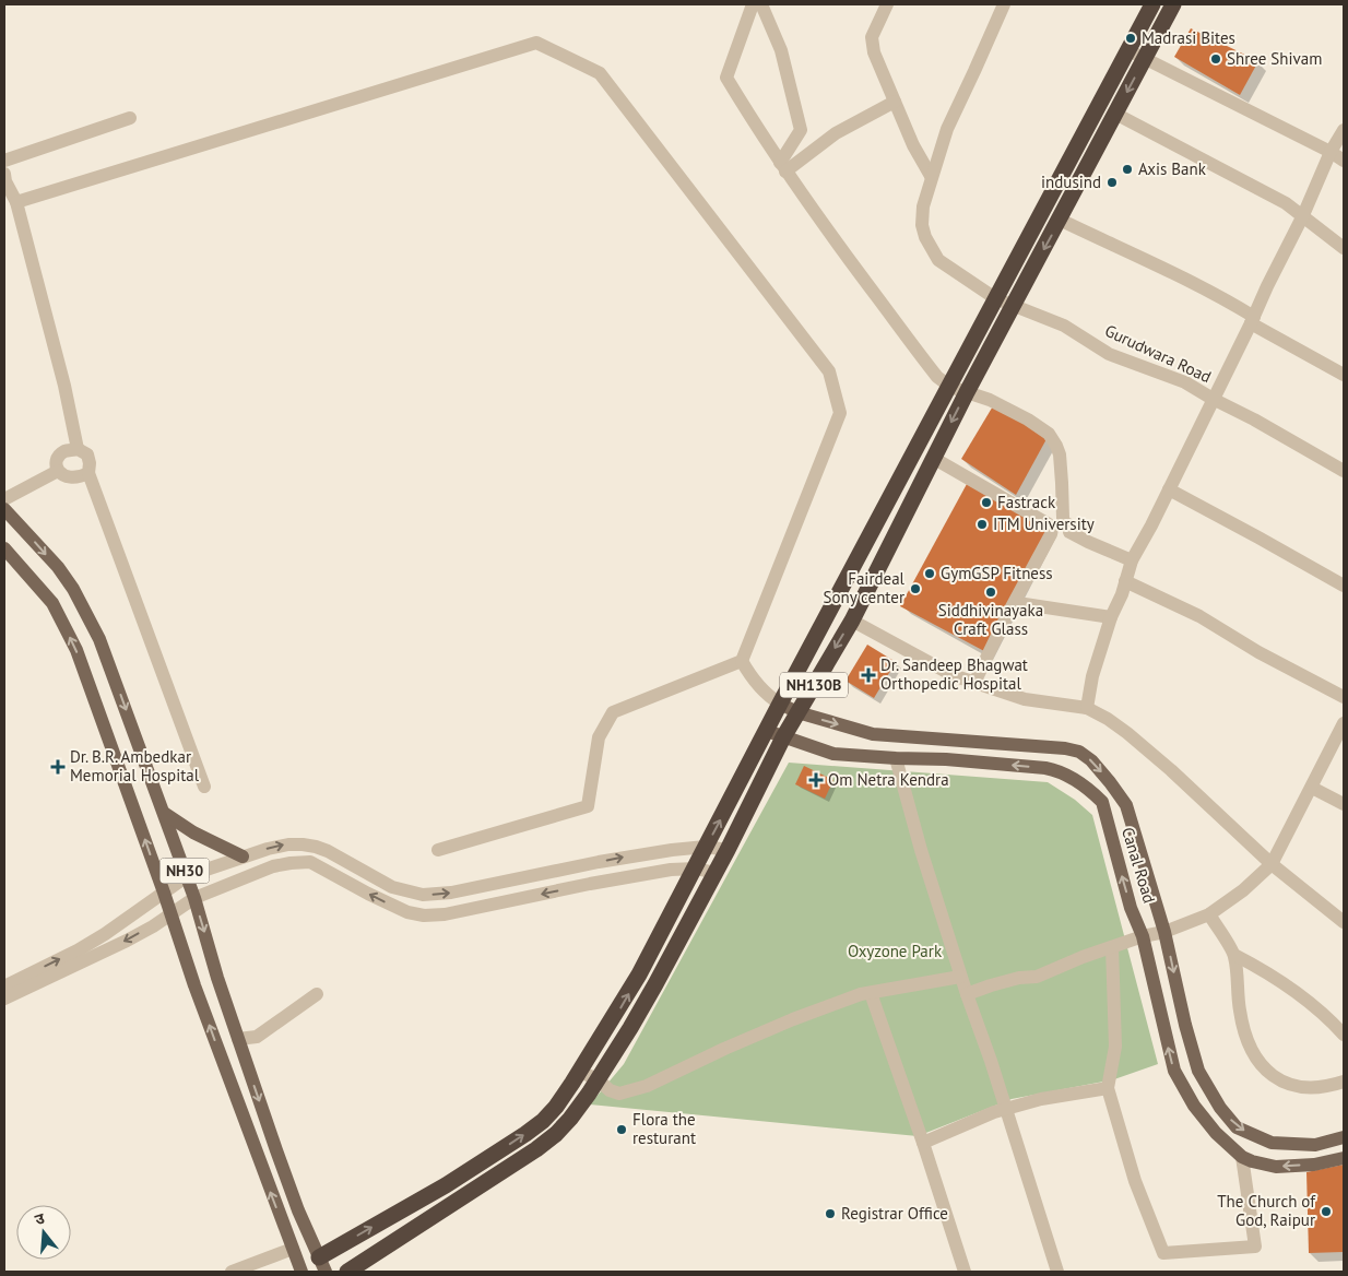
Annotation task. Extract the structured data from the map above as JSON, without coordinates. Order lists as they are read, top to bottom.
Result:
{
  "streets": {
    "highway": ["NH130B"],
    "main road": ["Canal Road", "NH30"],
    "street": ["Gurudwara Road"]
  },
  "crossings": [
    ["Gurudwara Road", "NH130B"],
    ["NH130B", "Canal Road"],
    ["NH130B", "NH30"]
  ],
  "parks": ["Oxyzone Park"],
  "places": {
    "other": [
      "Madrasi Bites",
      "Shree Shivam",
      "Axis Bank",
      "indusind",
      "Fastrack",
      "ITM University",
      "GymGSP Fitness",
      "Fairdeal Sony center",
      "Siddhivinayaka Craft Glass",
      "Flora the resturant",
      "The Church of God, Raipur",
      "Registrar Office"
    ],
    "health": ["Dr. Sandeep Bhagwat Orthopedic Hospital", "Dr. B.R. Ambedkar Memorial Hospital", "Om Netra Kendra"]
  },
  "north": "top"
}
